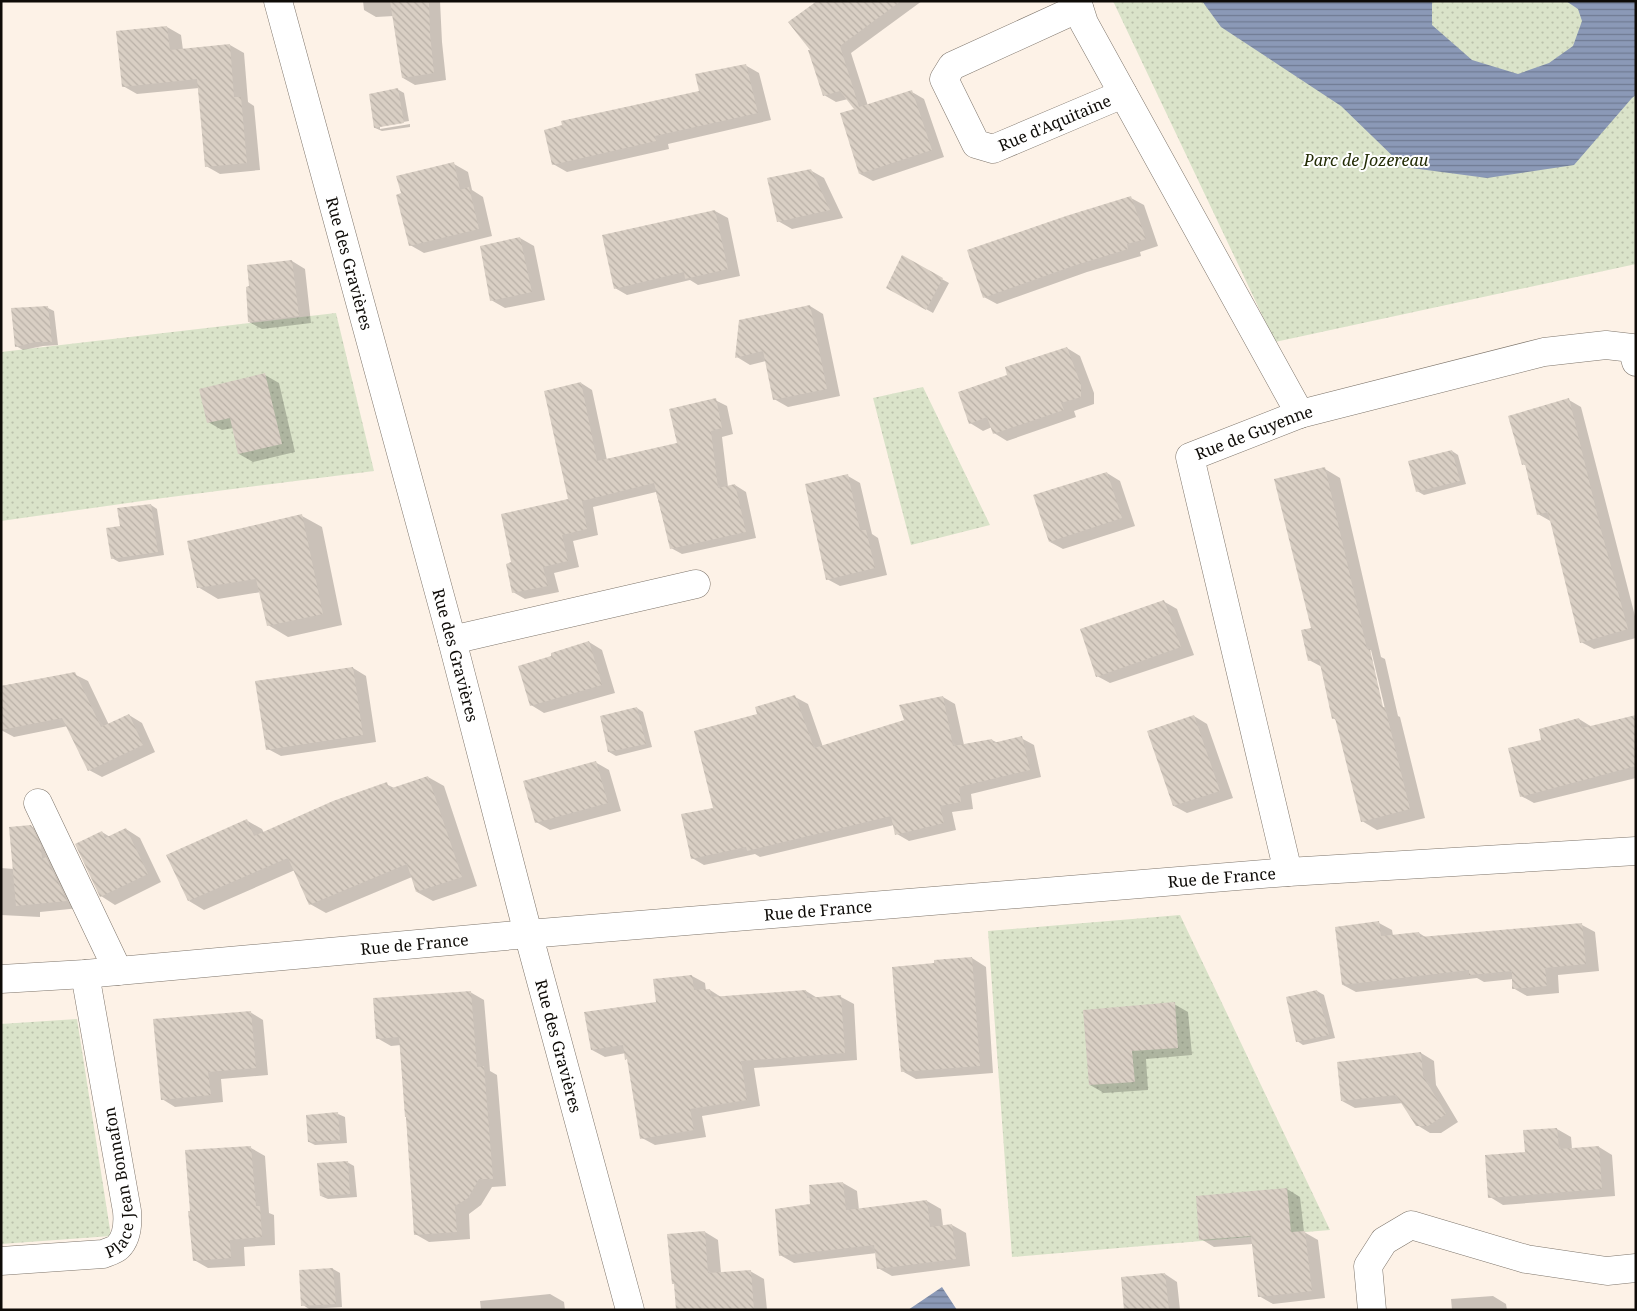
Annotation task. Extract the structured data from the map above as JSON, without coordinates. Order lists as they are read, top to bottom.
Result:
{
  "streets": {
    "street": [
      "Rue d'Aquitaine",
      "Rue des Gravières",
      "Rue de Guyenne",
      "Rue de France",
      "Place Jean Bonnafon"
    ]
  },
  "crossings": [
    ["Rue d'Aquitaine", "Rue de Guyenne"],
    ["Rue des Gravières", "Rue de France"],
    ["Rue de Guyenne", "Rue de France"],
    ["Rue de France", "Place Jean Bonnafon"]
  ],
  "parks": ["Parc de Jozereau"]
}
